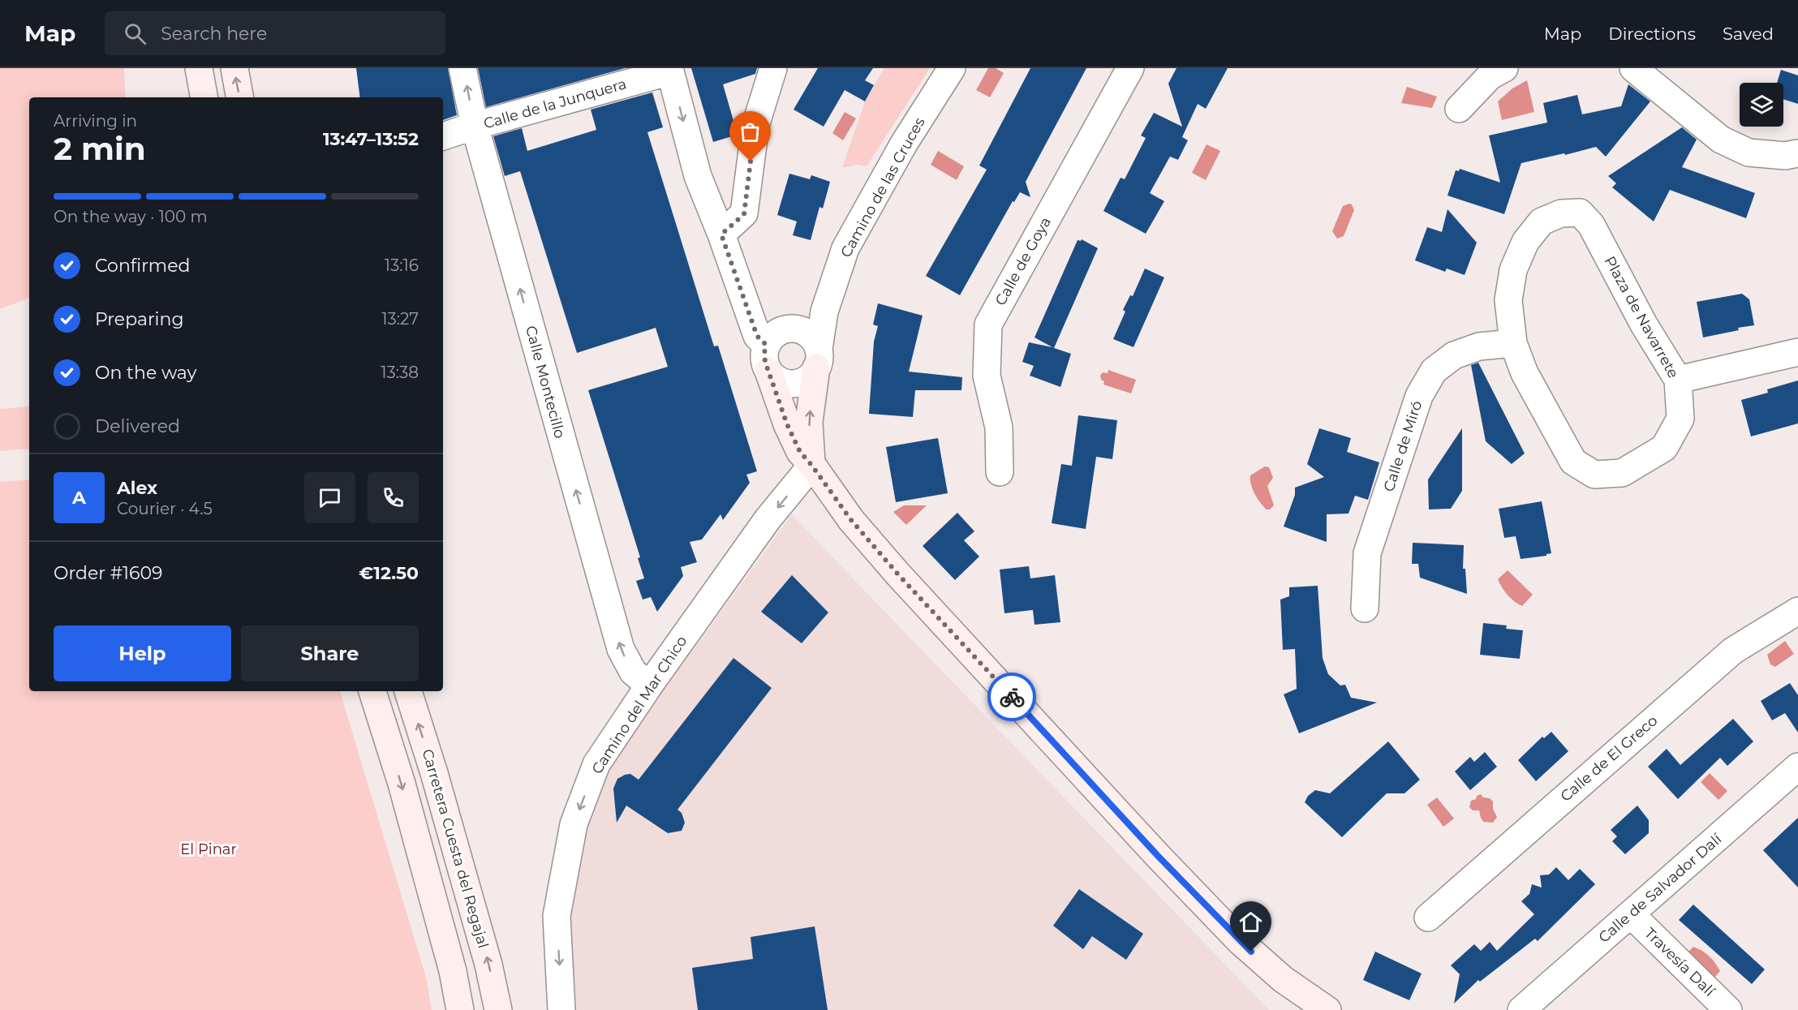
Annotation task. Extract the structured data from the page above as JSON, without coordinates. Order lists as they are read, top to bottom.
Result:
{
  "streets": {
    "street": [
      "Calle de la Junquera",
      "Camino de las Cruces",
      "Calle de Goya",
      "Plaza de Navarrete",
      "Calle Montecillo",
      "Calle de Miró",
      "Camino del Mar Chico",
      "Calle de El Greco",
      "Carretera Cuesta del Regajal",
      "Calle de Salvador Dalí",
      "Travesía Dalí"
    ]
  },
  "crossings": [
    ["Calle de la Junquera", "Calle Montecillo"],
    ["Plaza de Navarrete", "Calle de Miró"],
    ["Calle Montecillo", "Camino del Mar Chico"],
    ["Calle de Salvador Dalí", "Travesía Dalí"]
  ],
  "one_way": ["Camino del Mar Chico"],
  "parks": ["El Pinar"],
  "page": {
    "header": "Map",
    "search": "Search here",
    "nav": ["Map", "Directions", "Saved"],
    "heading": ["2 min", "Arriving in", "13:47–13:52"],
    "panel": [
      "Alex",
      "Courier · 4.5",
      "Order #1609",
      "€12.50"
    ],
    "bar": "On the way · 100 m",
    "list": [
      ["Confirmed", "13:16"],
      ["Preparing", "13:27"],
      ["On the way", "13:38"],
      "Delivered"
    ],
    "round": "A",
    "buttons": ["Help", "Share"]
  }
}
